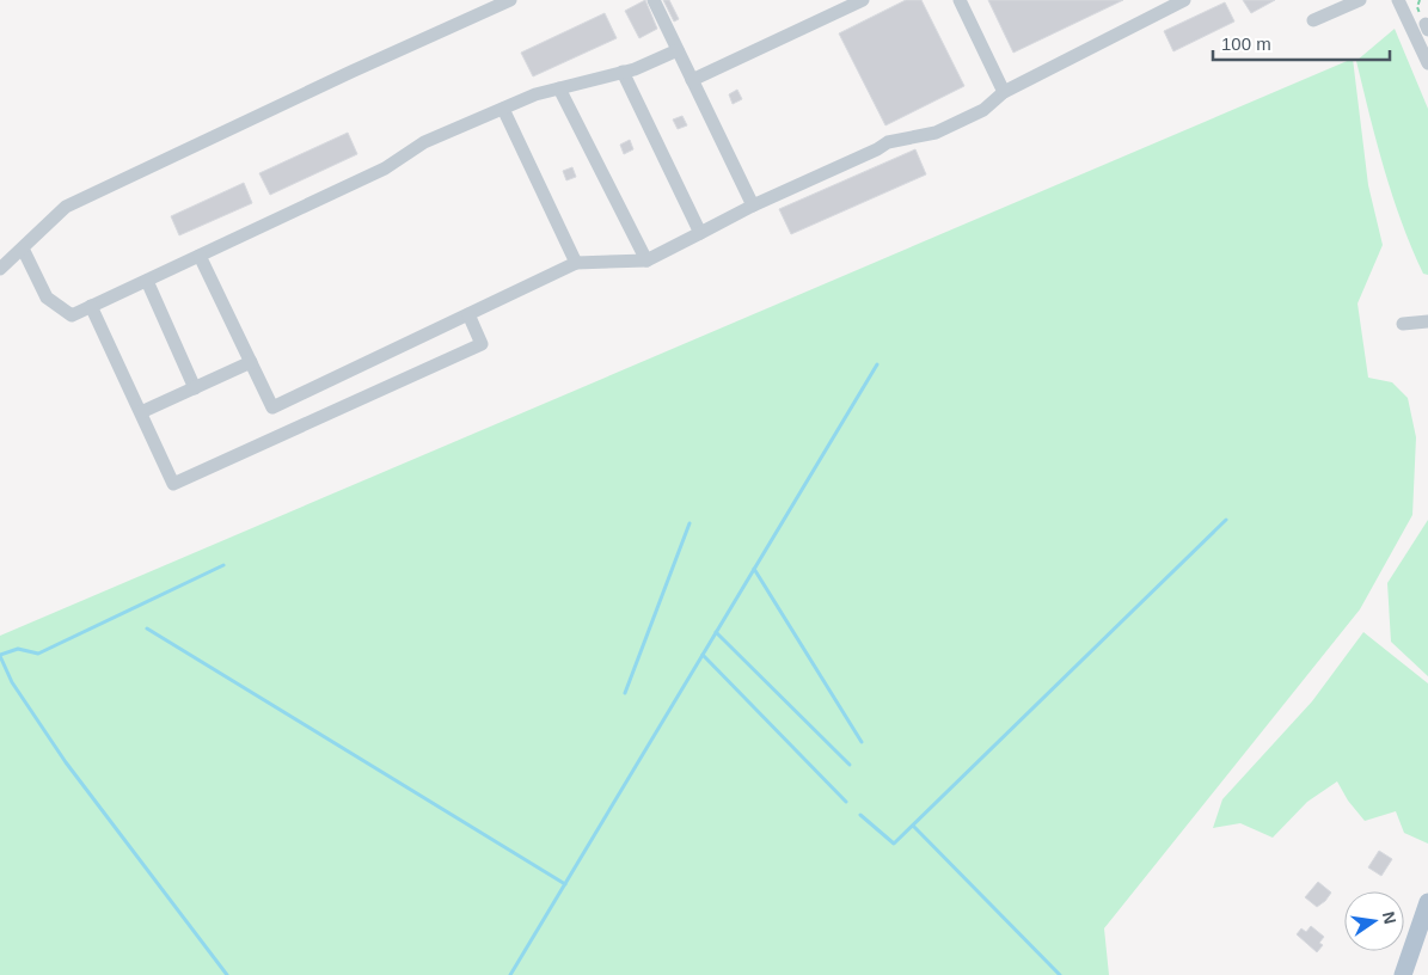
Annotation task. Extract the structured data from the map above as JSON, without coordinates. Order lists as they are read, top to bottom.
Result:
{
  "scale_bar": "100 m",
  "north": "right"
}
